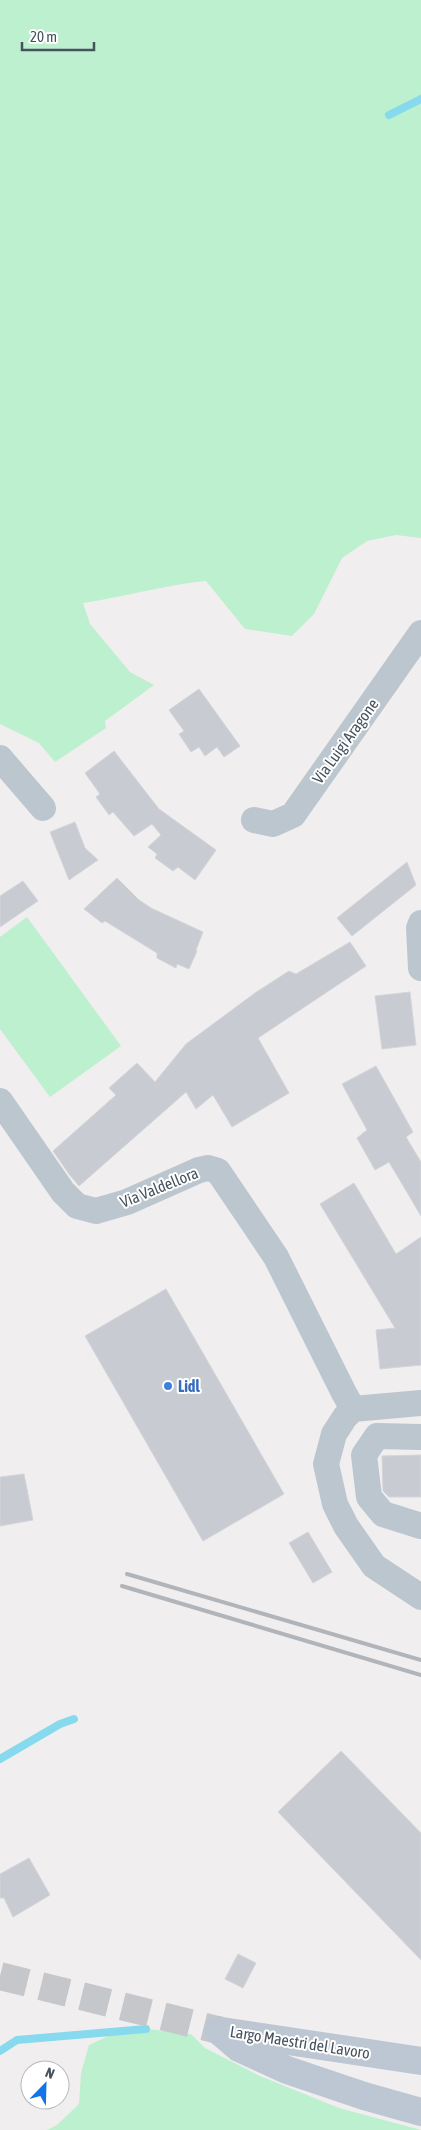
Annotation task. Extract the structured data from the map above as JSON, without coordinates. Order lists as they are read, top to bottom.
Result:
{
  "streets": {
    "street": ["Via Luigi Aragone", "Via Valdellora", "Largo Maestri del Lavoro"]
  },
  "places": ["Lidl"],
  "scale_bar": "20 m",
  "north": "top right"
}
